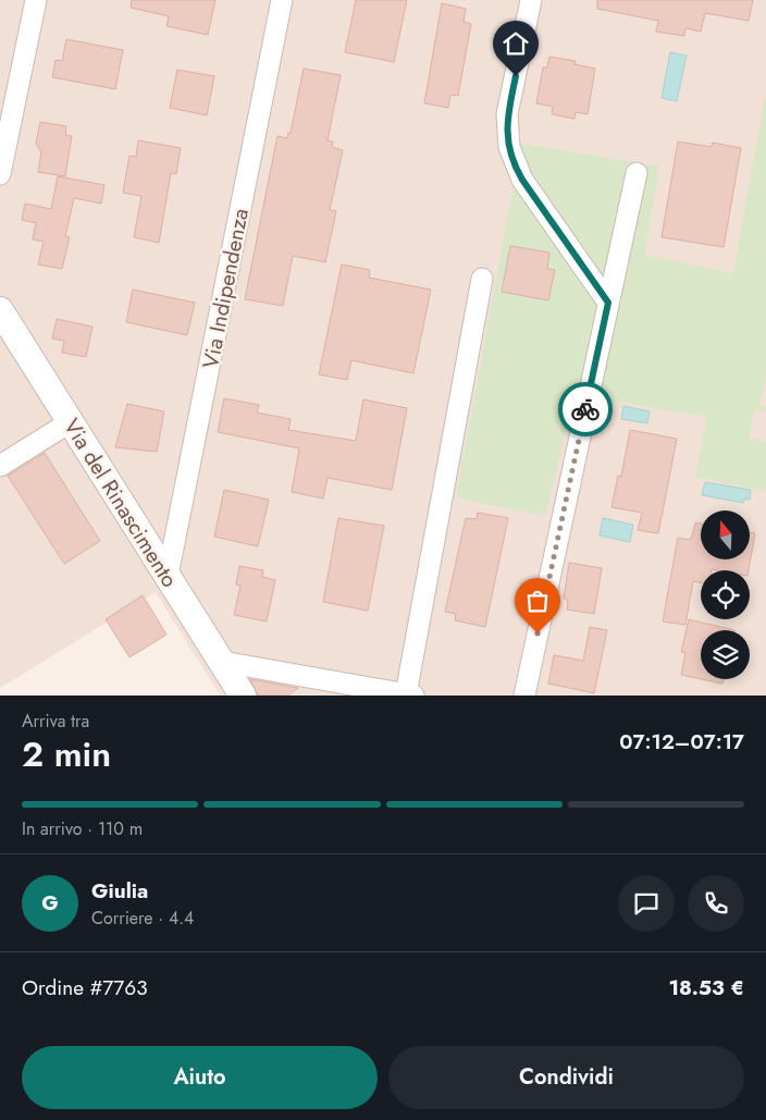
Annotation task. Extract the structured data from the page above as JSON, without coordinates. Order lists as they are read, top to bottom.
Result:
{
  "streets": {
    "street": ["Via Indipendenza", "Via del Rinascimento"]
  },
  "crossings": [
    ["Via Indipendenza", "Via del Rinascimento"]
  ],
  "north": "top",
  "page": {
    "heading": ["2 min", "Arriva tra", "07:12–07:17"],
    "panel": [
      "Giulia",
      "Corriere · 4.4",
      "Ordine #7763",
      "18.53 €"
    ],
    "bar": "In arrivo · 110 m",
    "round": "G",
    "buttons": ["Aiuto", "Condividi"]
  }
}
